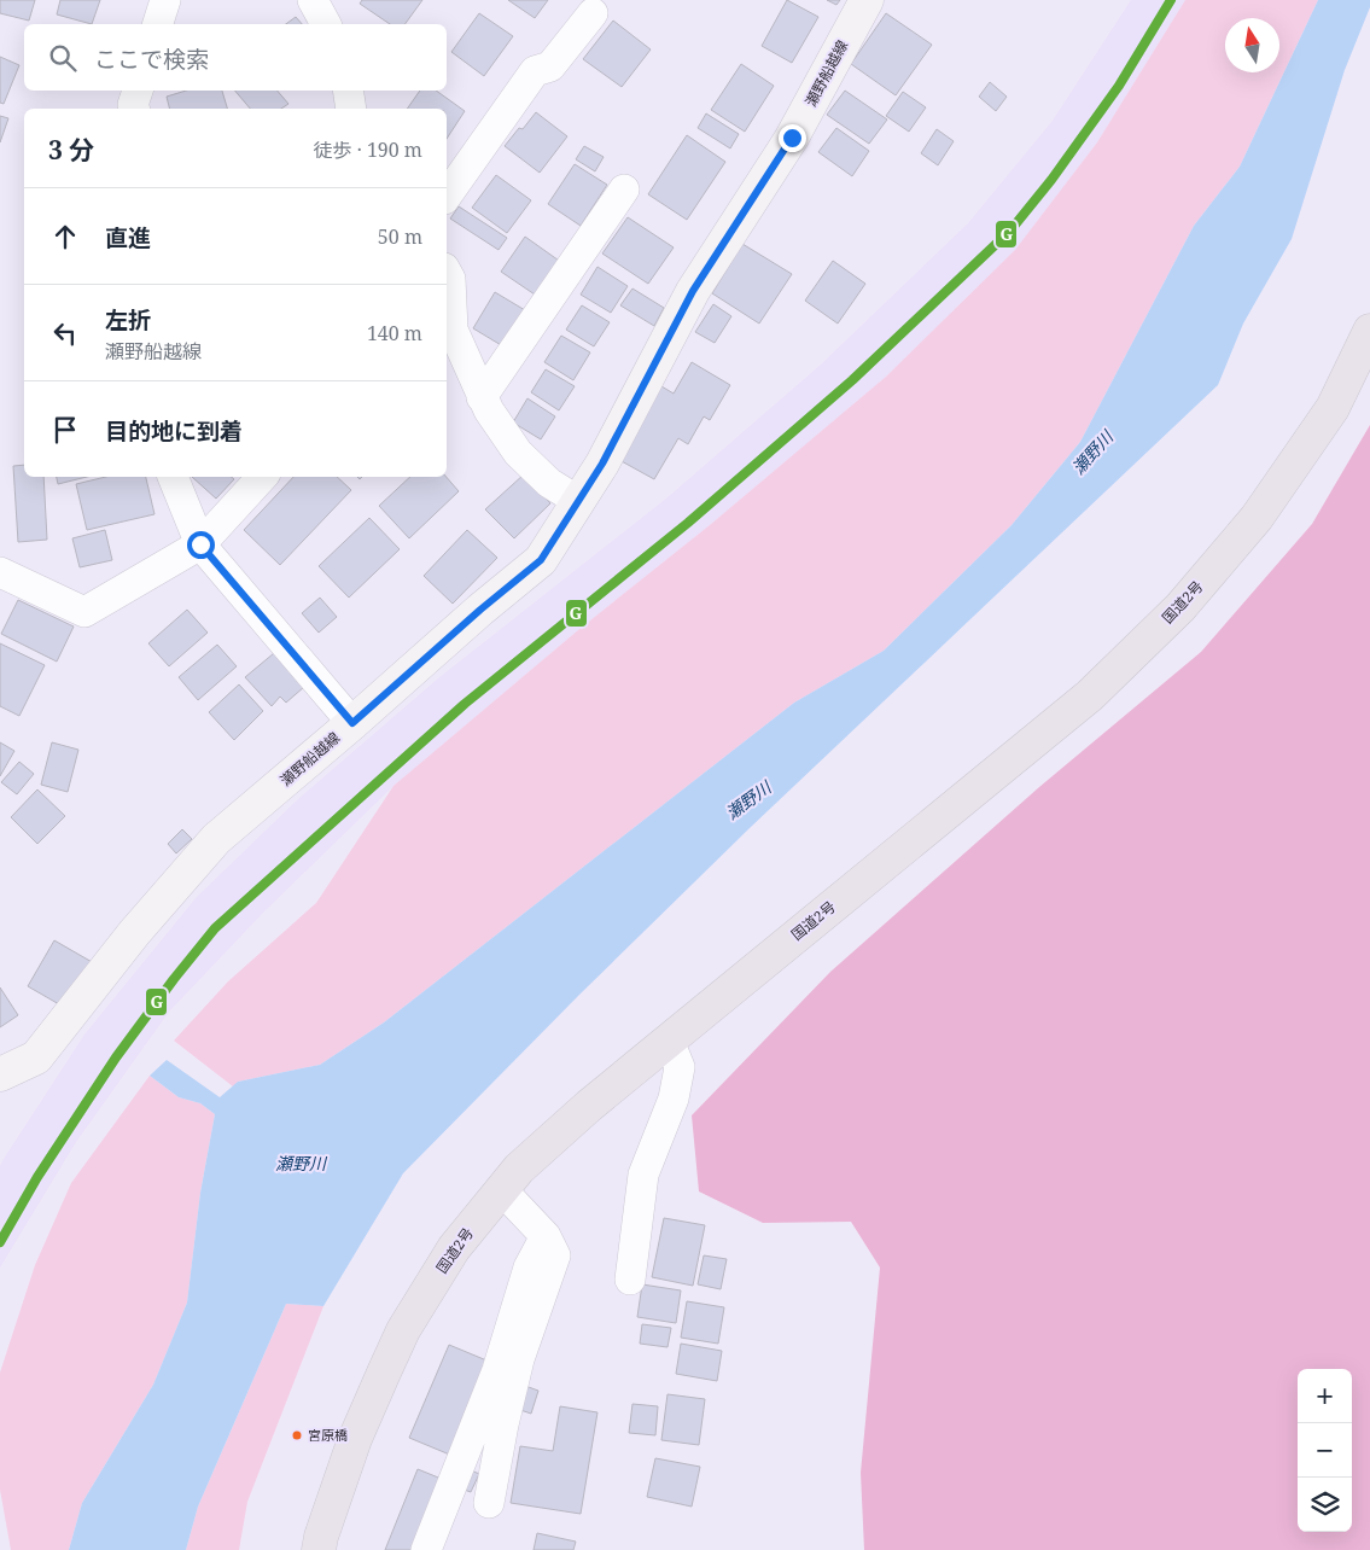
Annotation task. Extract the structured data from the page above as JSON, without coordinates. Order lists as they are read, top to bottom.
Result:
{
  "streets": {
    "highway": ["国道2号"],
    "main road": ["瀬野船越線"]
  },
  "water": ["瀬野川"],
  "places": ["宮原橋"],
  "lines": ["transit line G"],
  "north": "top",
  "page": {
    "search": "ここで検索",
    "heading": ["3 分", "徒歩 · 190 m"],
    "list": [
      ["直進", "50 m"],
      ["左折", "瀬野船越線", "140 m"],
      "目的地に到着"
    ],
    "map_buttons": ["+", "−"]
  }
}
